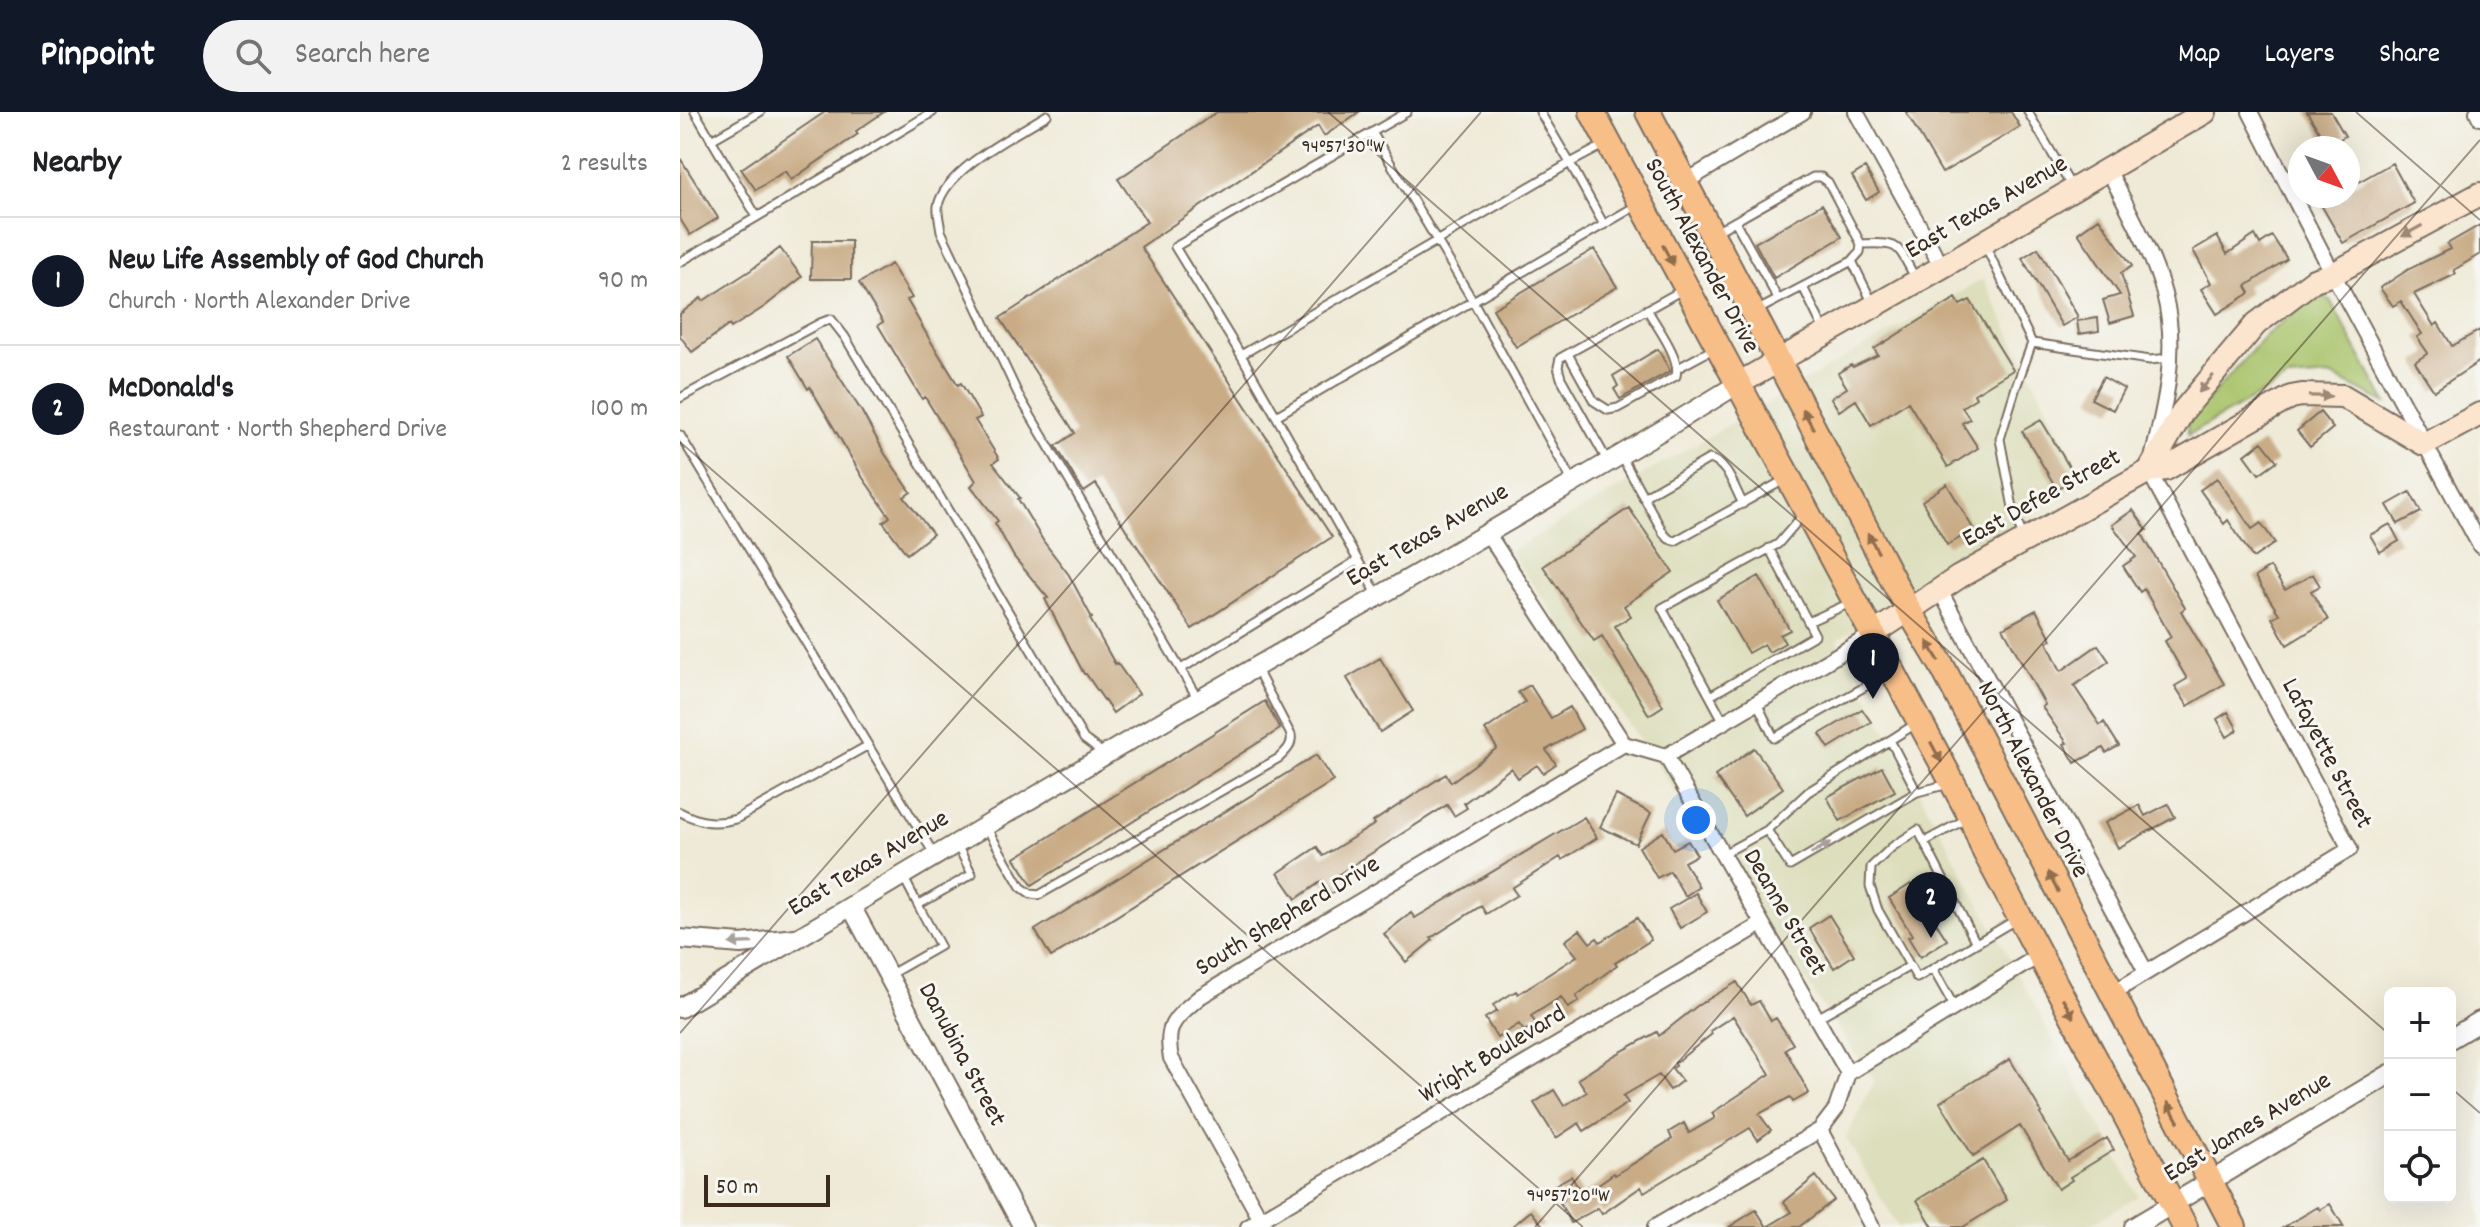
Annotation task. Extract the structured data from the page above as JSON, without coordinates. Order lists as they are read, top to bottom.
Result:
{
  "streets": {
    "main road": [
      "East Texas Avenue",
      "South Alexander Drive",
      "East Defee Street",
      "North Alexander Drive"
    ],
    "street": [
      "Lafayette Street",
      "Deanne Street",
      "South Shepherd Drive",
      "Danubina Street",
      "Wright Boulevard",
      "East James Avenue"
    ]
  },
  "crossings": [
    ["East Texas Avenue", "South Alexander Drive"],
    ["East Texas Avenue", "North Alexander Drive"],
    ["East Texas Avenue", "Danubina Street"],
    ["South Alexander Drive", "North Alexander Drive"],
    ["East Defee Street", "Lafayette Street"],
    ["East Defee Street", "North Alexander Drive"],
    ["North Alexander Drive", "East James Avenue"],
    ["Deanne Street", "Wright Boulevard"],
    ["South Shepherd Drive", "Wright Boulevard"]
  ],
  "one_way": ["East Defee Street"],
  "scale_bar": "50 m",
  "north": "bottom right",
  "page": {
    "header": "Pinpoint",
    "search": "Search here",
    "nav": ["Map", "Layers", "Share"],
    "heading": ["Nearby", "2 results"],
    "list": [
      {
        "mark": "1",
        "name": "New Life Assembly of God Church",
        "note": "Church · North Alexander Drive",
        "value": "90 m"
      },
      {
        "mark": "2",
        "name": "McDonald's",
        "note": "Restaurant · North Shepherd Drive",
        "value": "100 m"
      }
    ],
    "pins": ["1", "2"],
    "map_buttons": ["+", "−"],
    "scale": "50 m"
  },
  "coordinates": ["94°57'30\"W", "94°57'20\"W"]
}
